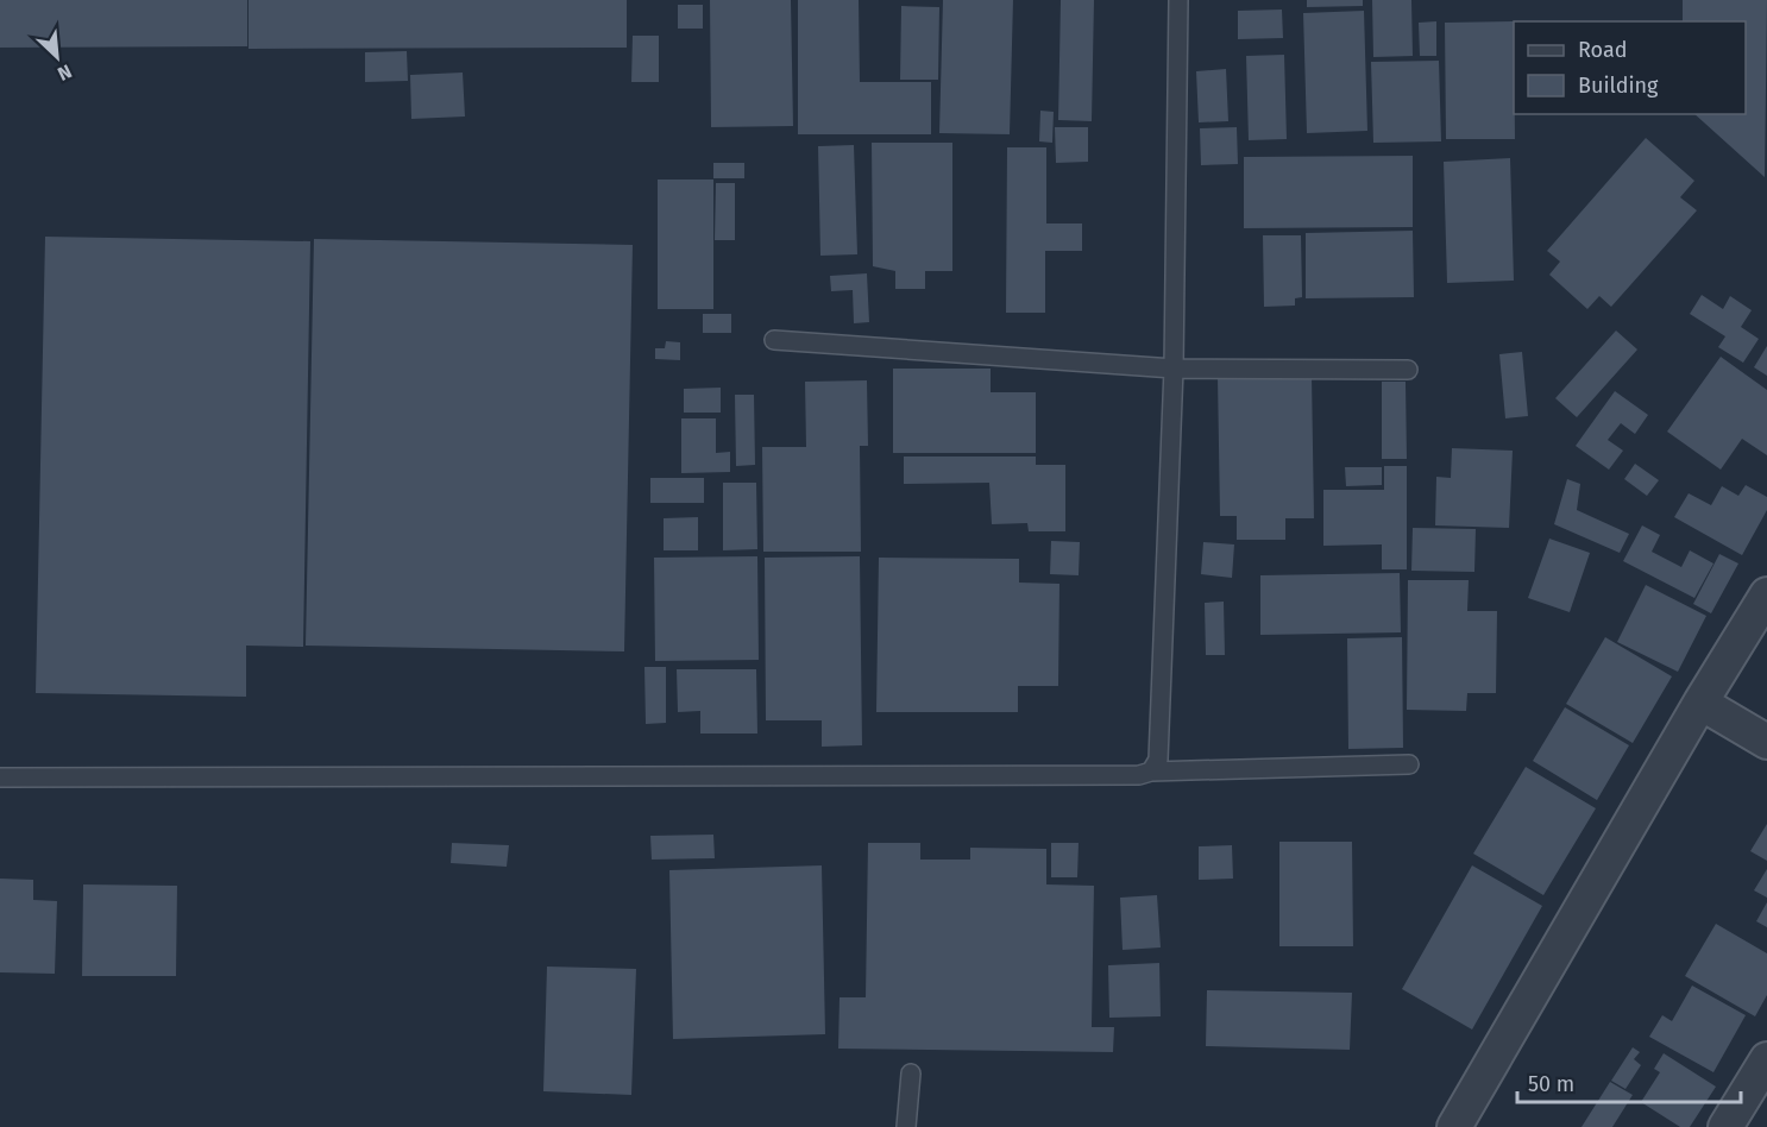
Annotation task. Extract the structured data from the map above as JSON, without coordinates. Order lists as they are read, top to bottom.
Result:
{
  "legend": ["Road", "Building"],
  "scale_bar": "50 m",
  "north": "bottom right"
}
